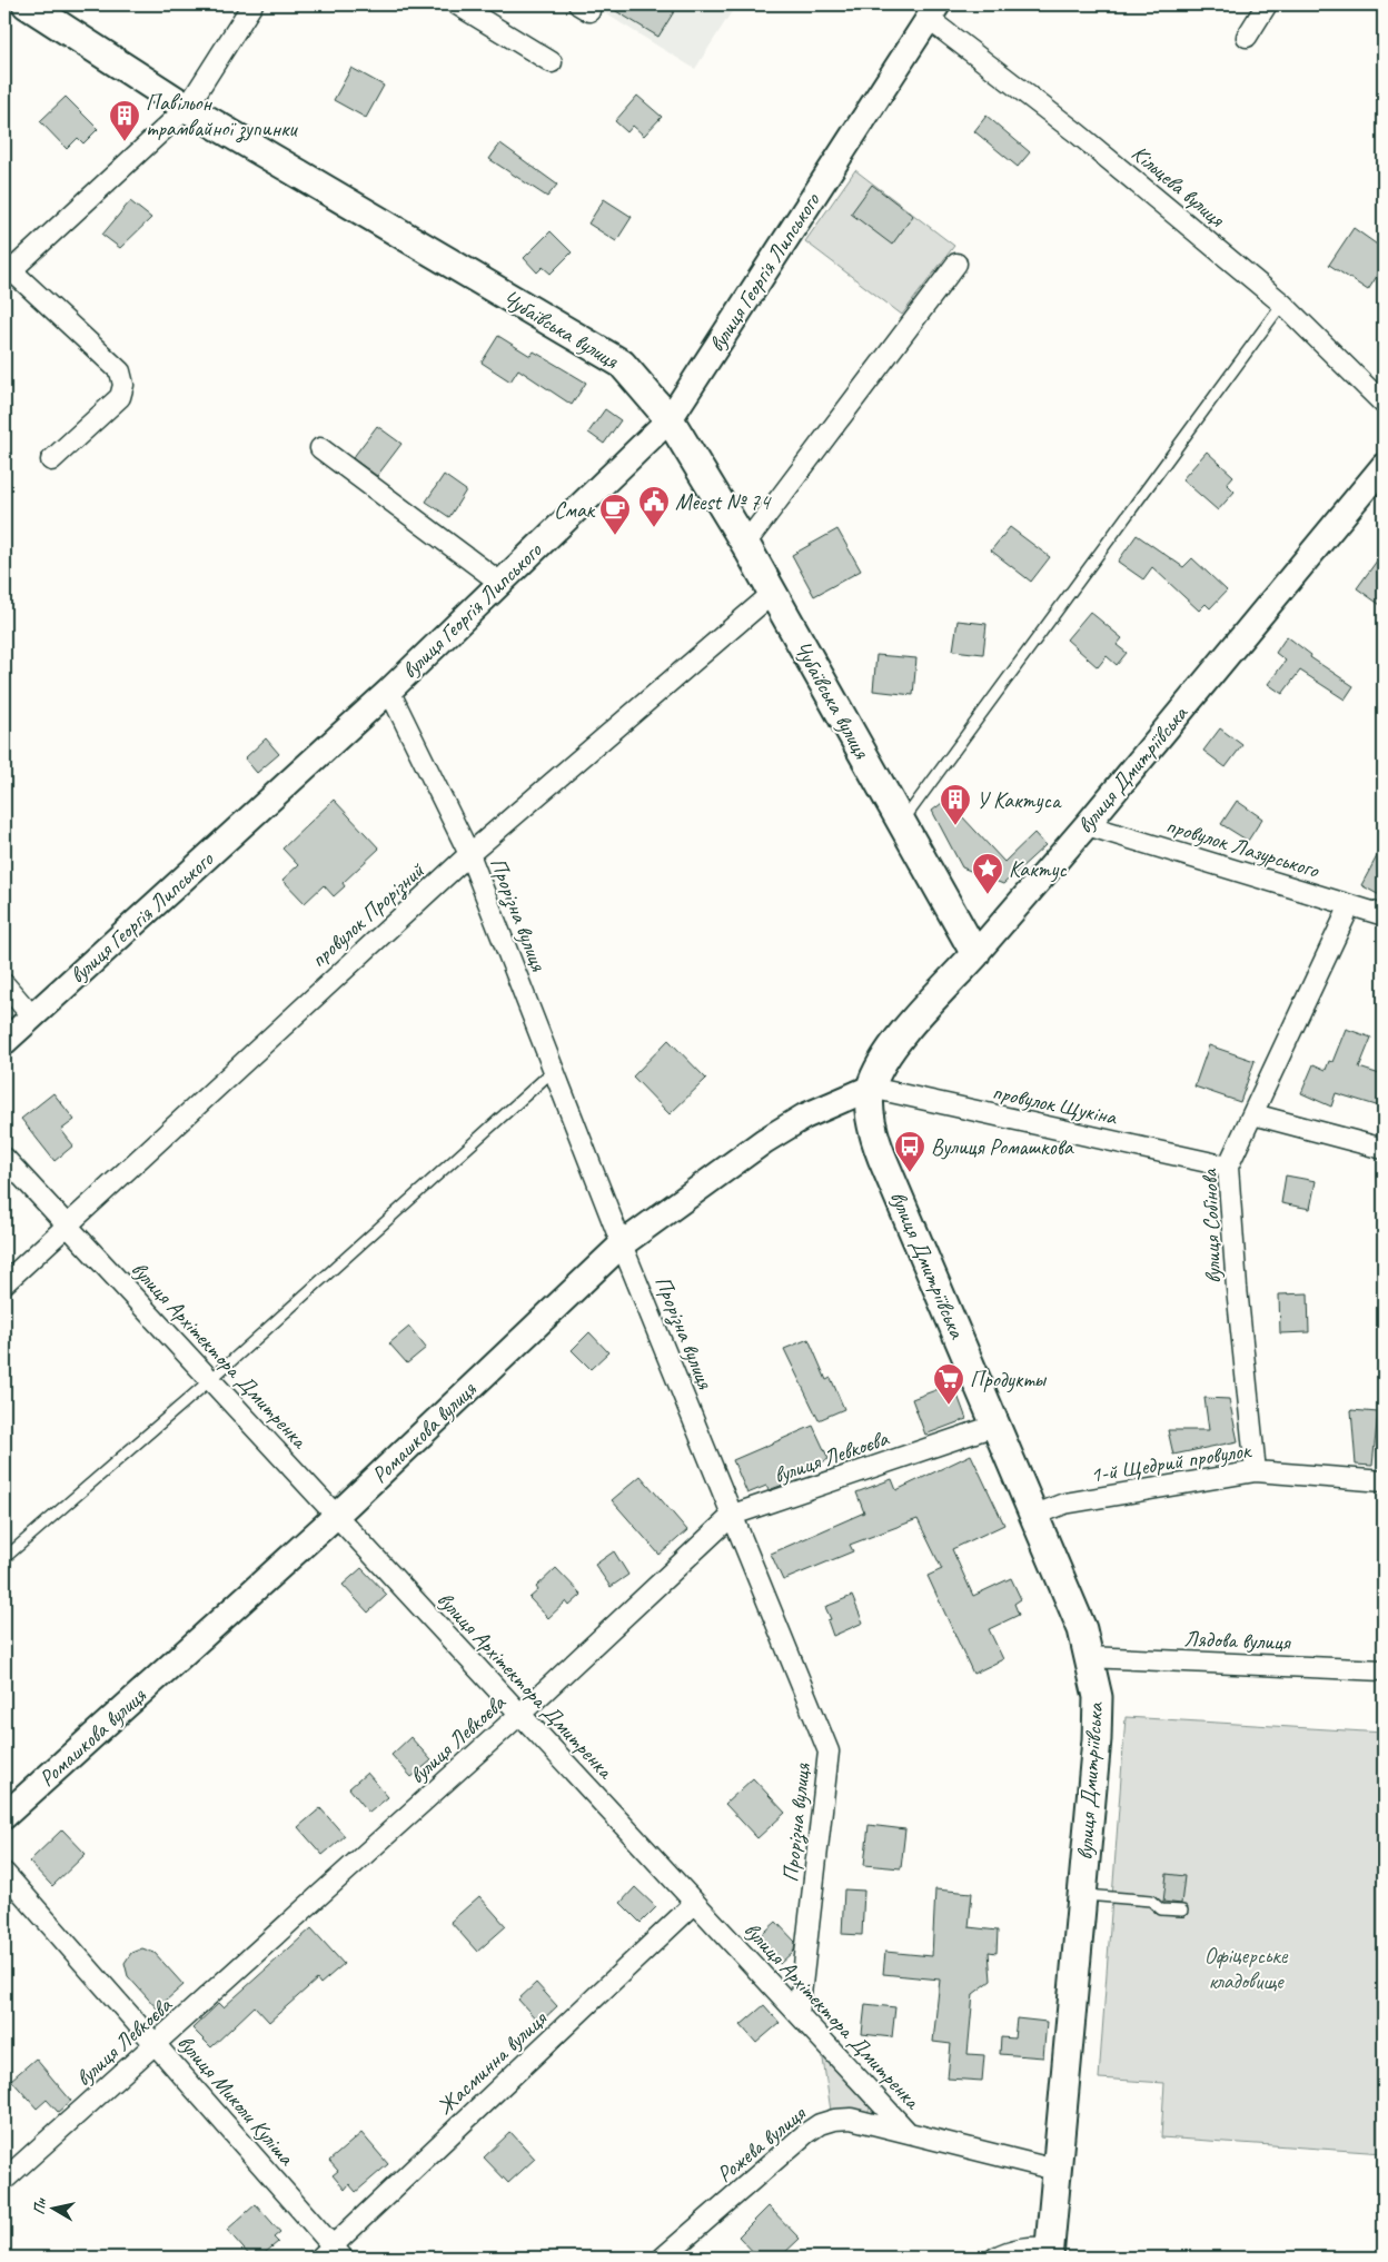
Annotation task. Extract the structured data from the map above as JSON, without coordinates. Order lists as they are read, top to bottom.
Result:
{
  "streets": {
    "main road": ["Чубаївська вулиця", "вулиця Дмитріївська"],
    "street": [
      "Кільцева вулиця",
      "вулиця Георгія Липського",
      "провулок Лазурського",
      "Прорізна вулиця",
      "провулок Прорізний",
      "провулок Щукіна",
      "вулиця Собінова",
      "вулиця Архітектора Дмитренка",
      "Ромашкова вулиця",
      "вулиця Левкоєва",
      "1-й Щедрий провулок",
      "Лядова вулиця",
      "Жасминна вулиця",
      "вулиця Миколи Куліша",
      "Рожева вулиця"
    ]
  },
  "crossings": [
    ["Кільцева вулиця", "вулиця Георгія Липського"],
    ["вулиця Георгія Липського", "Чубаївська вулиця"],
    ["вулиця Георгія Липського", "Прорізна вулиця"],
    ["Чубаївська вулиця", "вулиця Дмитріївська"],
    ["Чубаївська вулиця", "провулок Прорізний"],
    ["вулиця Дмитріївська", "провулок Лазурського"],
    ["вулиця Дмитріївська", "провулок Щукіна"],
    ["вулиця Дмитріївська", "вулиця Архітектора Дмитренка"],
    ["вулиця Дмитріївська", "Ромашкова вулиця"],
    ["вулиця Дмитріївська", "вулиця Левкоєва"],
    ["вулиця Дмитріївська", "1-й Щедрий провулок"],
    ["вулиця Дмитріївська", "Лядова вулиця"],
    ["провулок Лазурського", "вулиця Собінова"],
    ["Прорізна вулиця", "провулок Прорізний"],
    ["Прорізна вулиця", "вулиця Архітектора Дмитренка"],
    ["Прорізна вулиця", "Ромашкова вулиця"],
    ["Прорізна вулиця", "вулиця Левкоєва"],
    ["провулок Прорізний", "вулиця Архітектора Дмитренка"],
    ["провулок Щукіна", "вулиця Собінова"],
    ["провулок Щукіна", "Ромашкова вулиця"],
    ["вулиця Собінова", "1-й Щедрий провулок"],
    ["вулиця Архітектора Дмитренка", "Ромашкова вулиця"],
    ["вулиця Архітектора Дмитренка", "вулиця Левкоєва"],
    ["вулиця Архітектора Дмитренка", "Жасминна вулиця"],
    ["вулиця Архітектора Дмитренка", "Рожева вулиця"],
    ["вулиця Левкоєва", "вулиця Миколи Куліша"],
    ["Жасминна вулиця", "вулиця Миколи Куліша"]
  ],
  "parks": ["Офіцерське кладовище"],
  "places": {
    "building": ["Павільон трамвайної зупинки", "У Кактуса"],
    "public building": ["Meest № 74"],
    "cafe": ["Смак"],
    "place": ["Кактус"],
    "bus stop": ["Вулиця Ромашкова"],
    "supermarket": ["Продукты"]
  },
  "north": "left"
}
